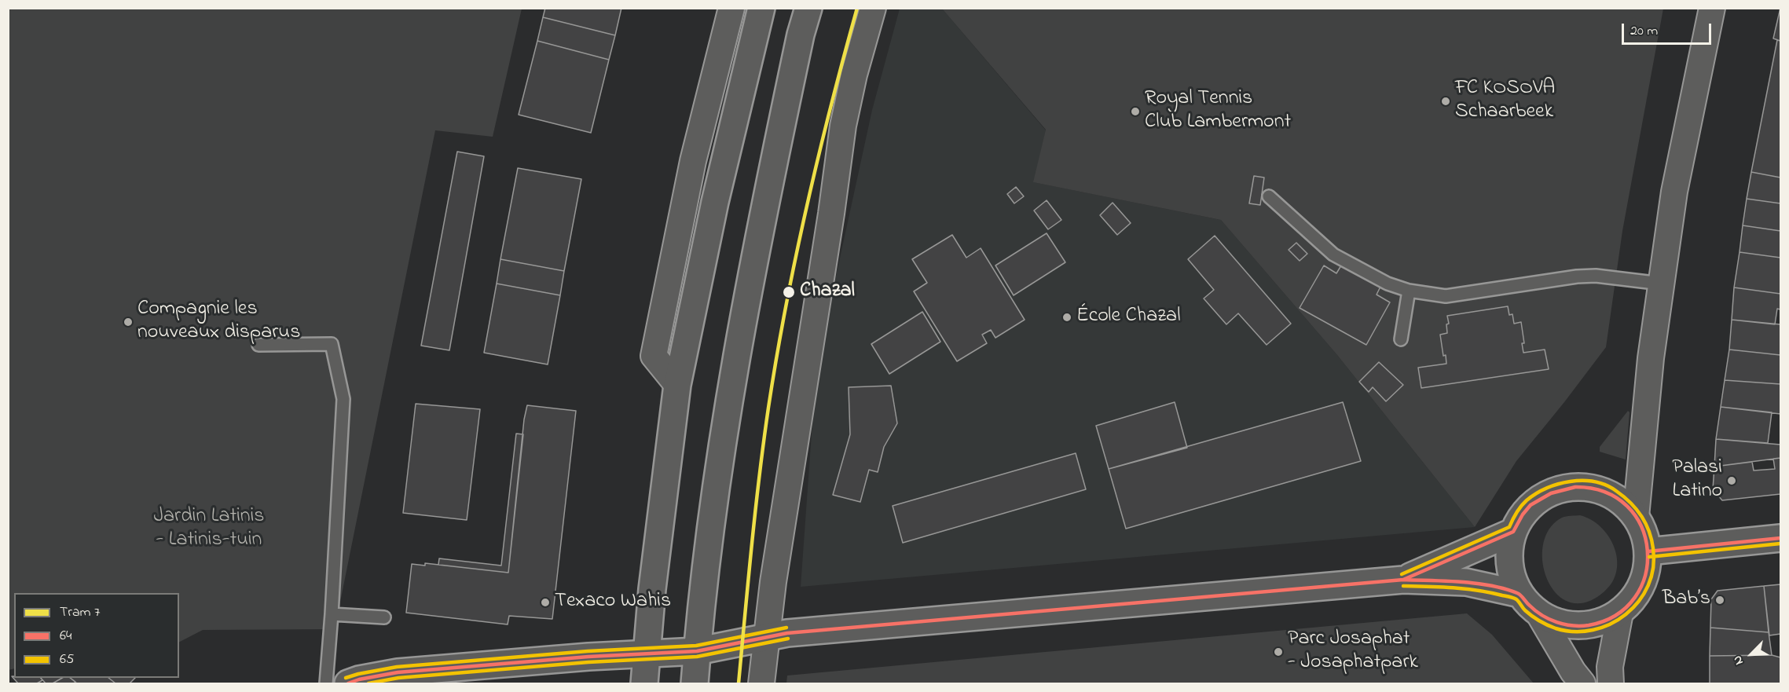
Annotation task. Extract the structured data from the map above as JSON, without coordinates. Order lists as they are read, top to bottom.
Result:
{
  "parks": ["Jardin Latinis - Latinis-tuin"],
  "places": [
    "FC KOSOVA Schaarbeek",
    "Royal Tennis Club Lambermont",
    "Chazal",
    "École Chazal",
    "Compagnie les nouveaux disparus",
    "Palasi Latino",
    "Bab’s",
    "Texaco Wahis",
    "Parc Josaphat - Josaphatpark"
  ],
  "lines": ["tram line 7", "transit line 65", "transit line 64"],
  "legend": ["Tram 7", "64", "65"],
  "scale_bar": "20 m",
  "north": "bottom left"
}
